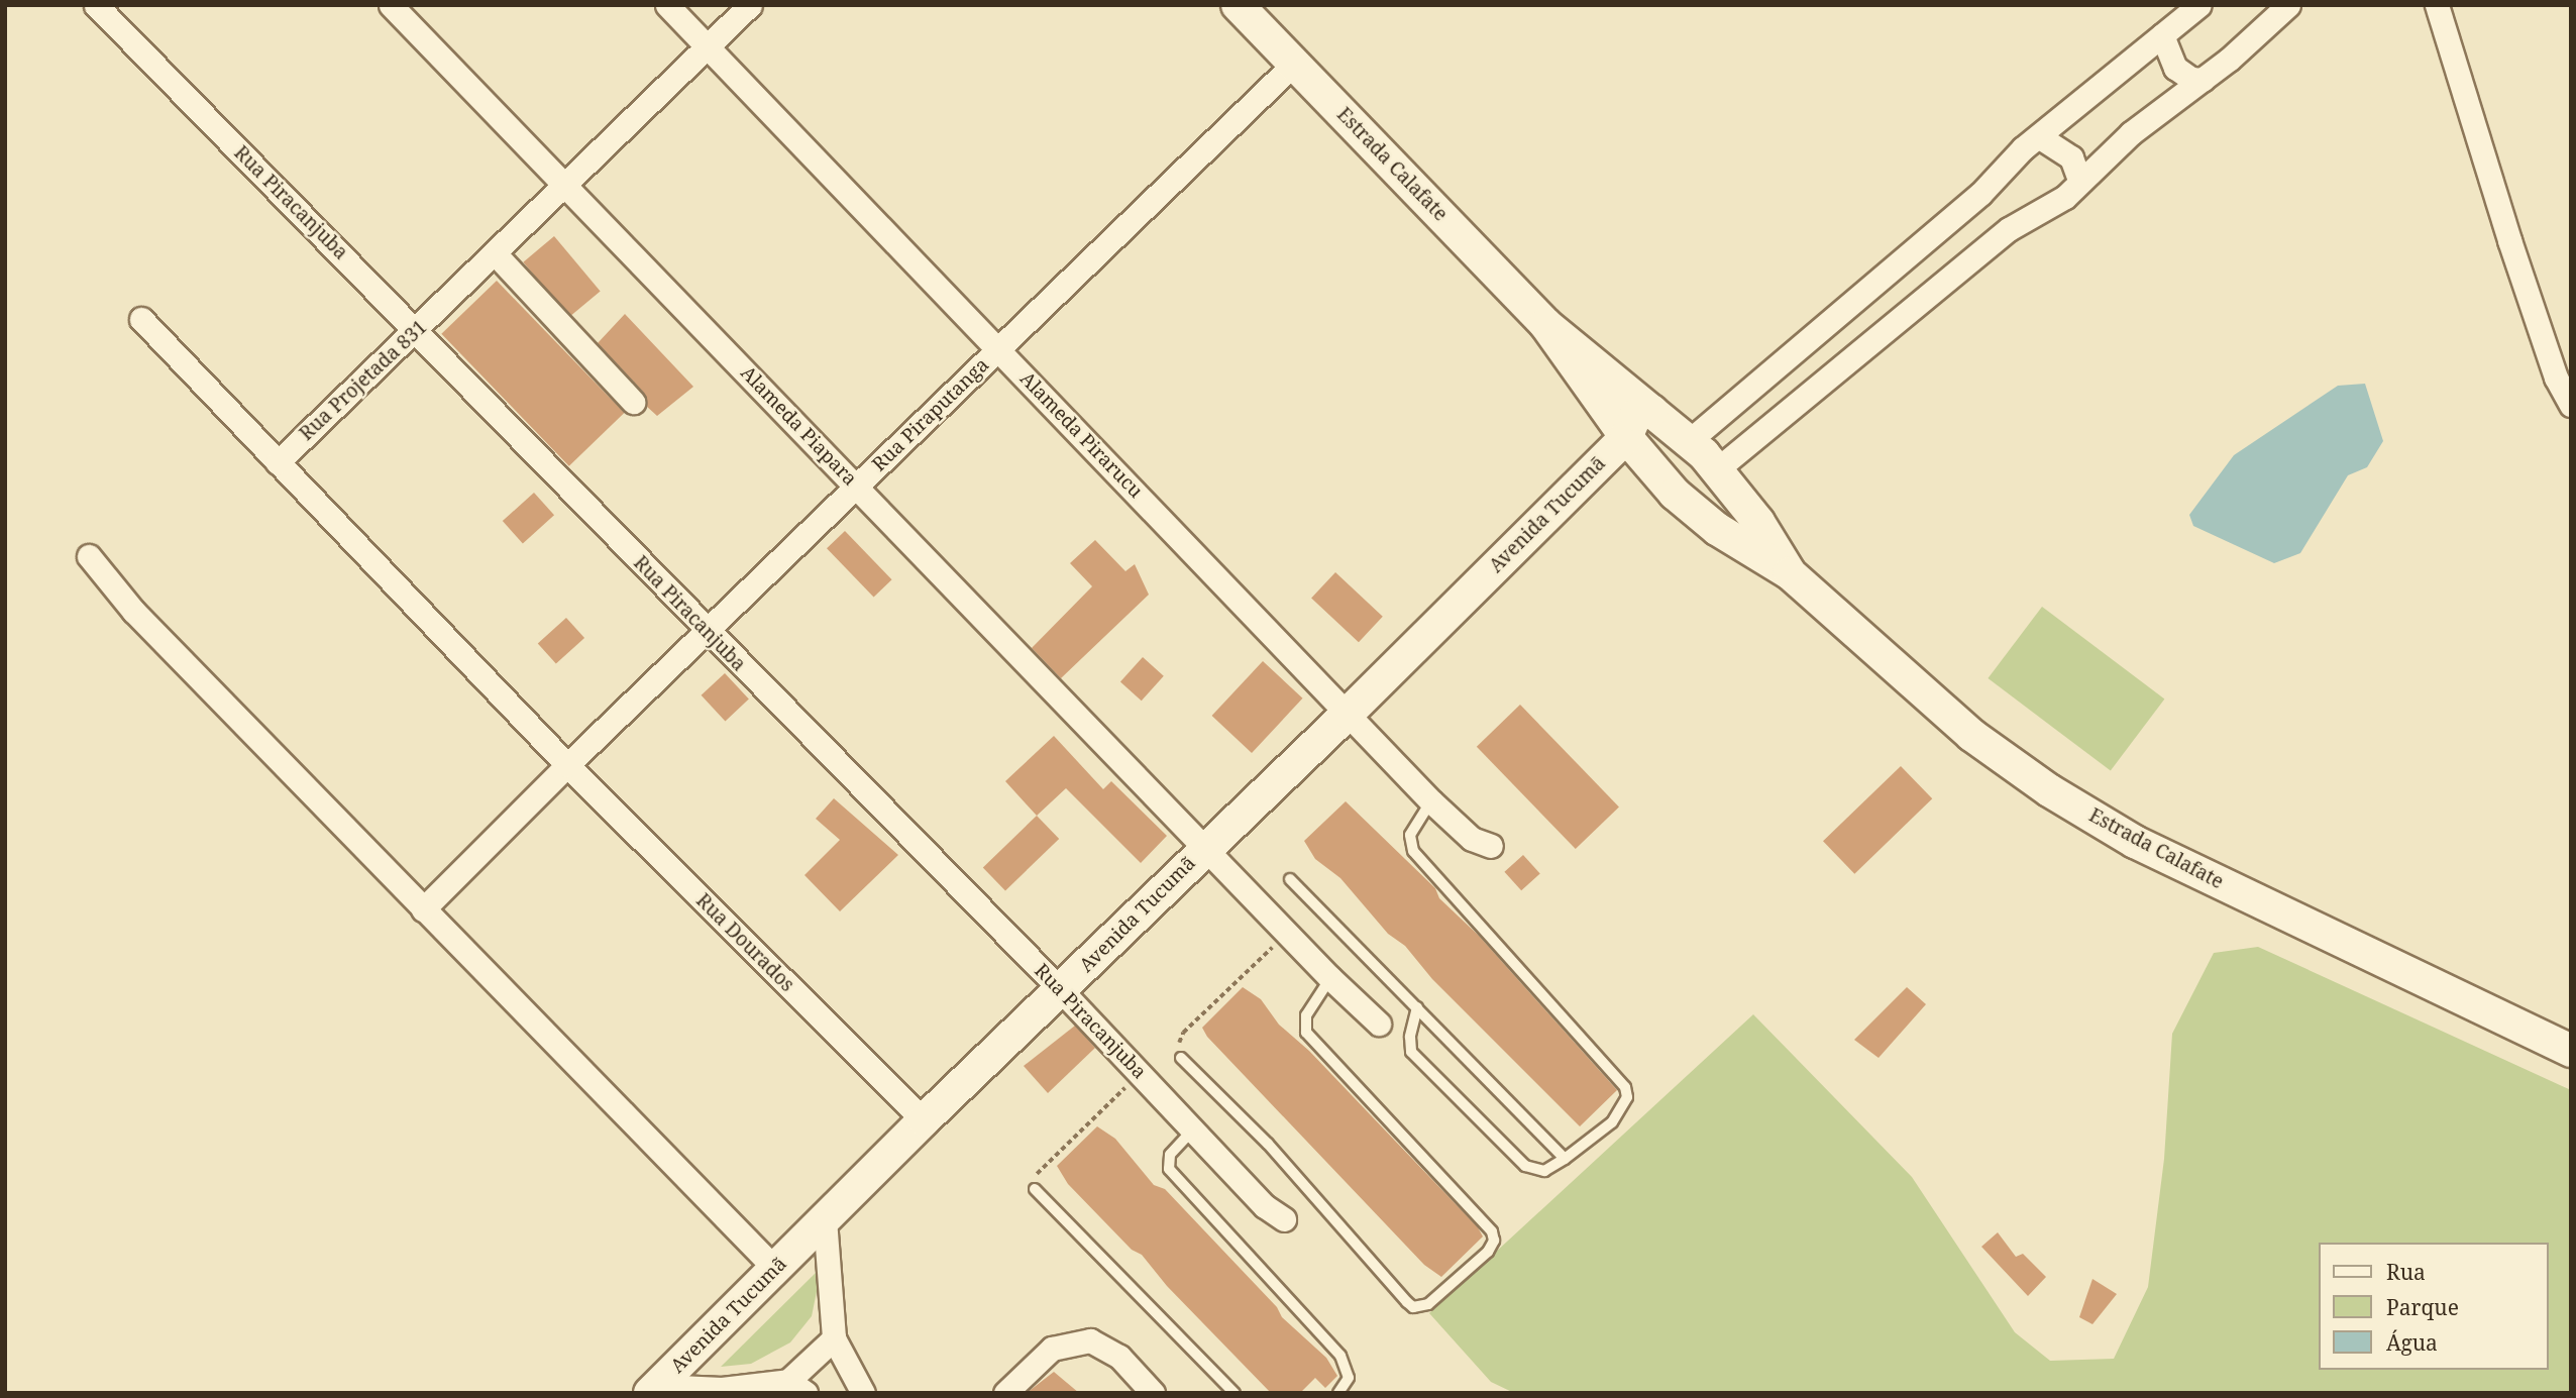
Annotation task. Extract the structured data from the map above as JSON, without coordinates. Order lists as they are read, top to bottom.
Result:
{
  "streets": {
    "street": [
      "Estrada Calafate",
      "Rua Piracanjuba",
      "Rua Projetada 831",
      "Rua Piraputanga",
      "Alameda Piapara",
      "Alameda Pirarucu",
      "Avenida Tucumã",
      "Rua Dourados"
    ]
  },
  "crossings": [
    ["Estrada Calafate", "Rua Piraputanga"],
    ["Estrada Calafate", "Avenida Tucumã"],
    ["Rua Piracanjuba", "Rua Projetada 831"],
    ["Rua Piracanjuba", "Rua Piraputanga"],
    ["Rua Piracanjuba", "Avenida Tucumã"],
    ["Rua Projetada 831", "Alameda Piapara"],
    ["Rua Projetada 831", "Alameda Pirarucu"],
    ["Rua Piraputanga", "Alameda Piapara"],
    ["Rua Piraputanga", "Alameda Pirarucu"],
    ["Rua Piraputanga", "Rua Dourados"],
    ["Alameda Piapara", "Avenida Tucumã"],
    ["Alameda Pirarucu", "Avenida Tucumã"],
    ["Avenida Tucumã", "Rua Dourados"]
  ],
  "legend": ["Rua", "Parque", "Água"]
}
